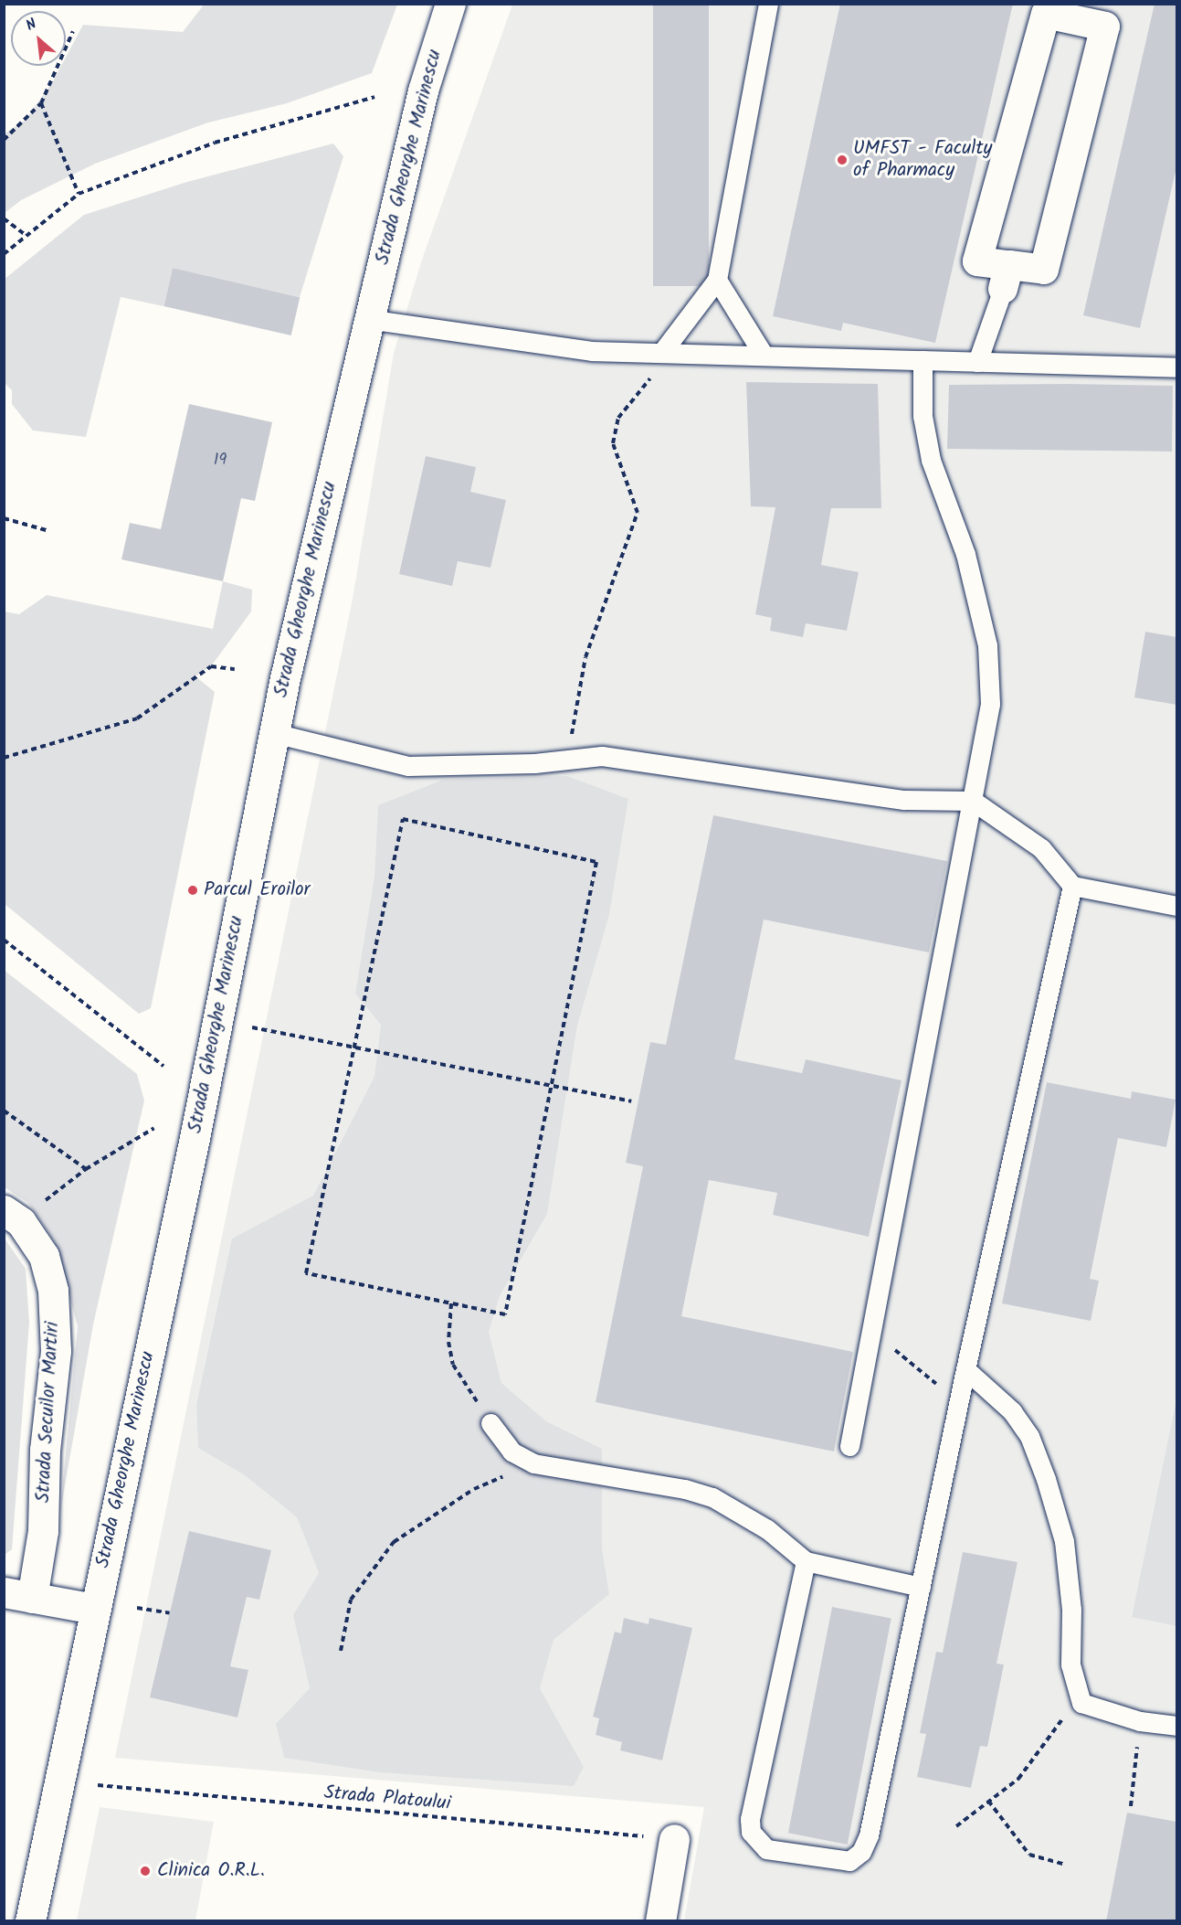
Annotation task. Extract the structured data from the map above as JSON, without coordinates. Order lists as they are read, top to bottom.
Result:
{
  "streets": {
    "main road": ["Strada Gheorghe Marinescu", "Strada Secuilor Martiri"],
    "path": ["Strada Platoului"]
  },
  "places": ["UMFST - Faculty of Pharmacy", "Parcul Eroilor", "Clinica O.R.L."],
  "house_numbers": ["19"],
  "north": "top left"
}
